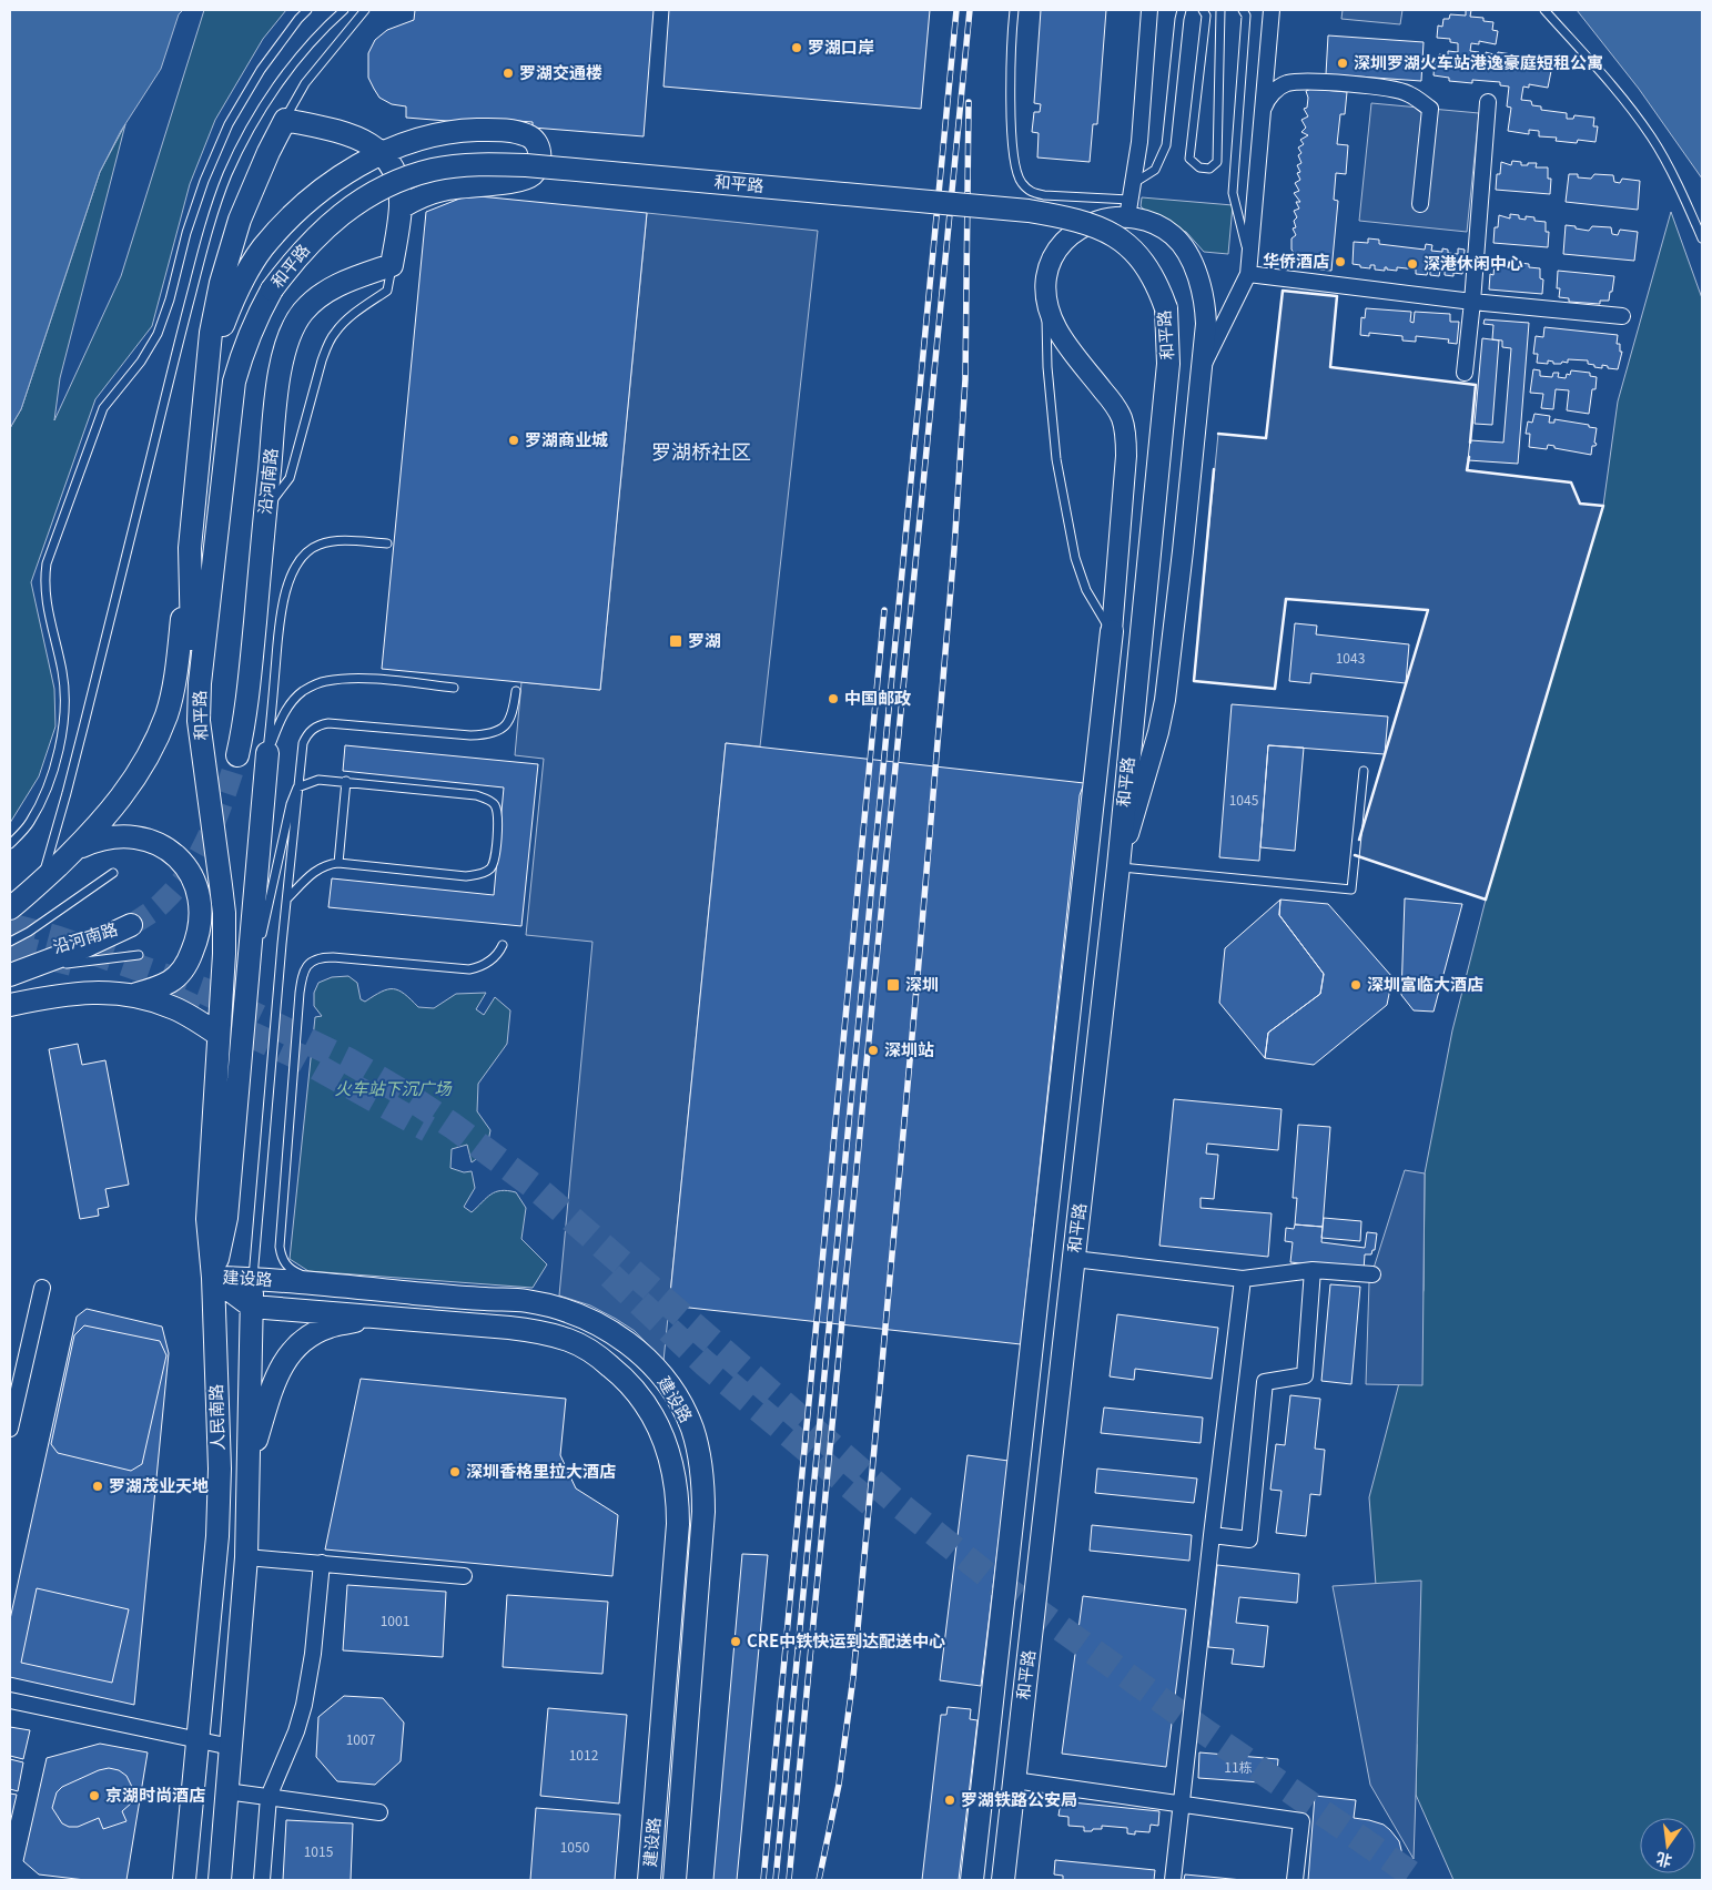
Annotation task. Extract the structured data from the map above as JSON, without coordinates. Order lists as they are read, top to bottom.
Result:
{
  "streets": {
    "main road": [
      "和平路",
      "沿河南路",
      "建设路",
      "人民南路"
    ]
  },
  "crossings": [
    ["和平路", "人民南路"],
    ["建设路", "人民南路"]
  ],
  "districts": ["罗湖桥社区"],
  "parks": ["火车站下沉广场"],
  "places": {
    "other": [
      "罗湖口岸",
      "深圳罗湖火车站港逸豪庭短租公寓",
      "罗湖交通楼",
      "华侨酒店",
      "深港休闲中心",
      "罗湖商业城",
      "中国邮政",
      "深圳富临大酒店",
      "深圳站",
      "深圳香格里拉大酒店",
      "罗湖茂业天地",
      "CRE中铁快运到达配送中心",
      "京湖时尚酒店",
      "罗湖铁路公安局"
    ],
    "transit": ["罗湖", "深圳"]
  },
  "house_numbers": [
    "1043",
    "1045",
    "1001",
    "1007",
    "1012",
    "11栋",
    "1050",
    "1015"
  ],
  "north": "bottom"
}
